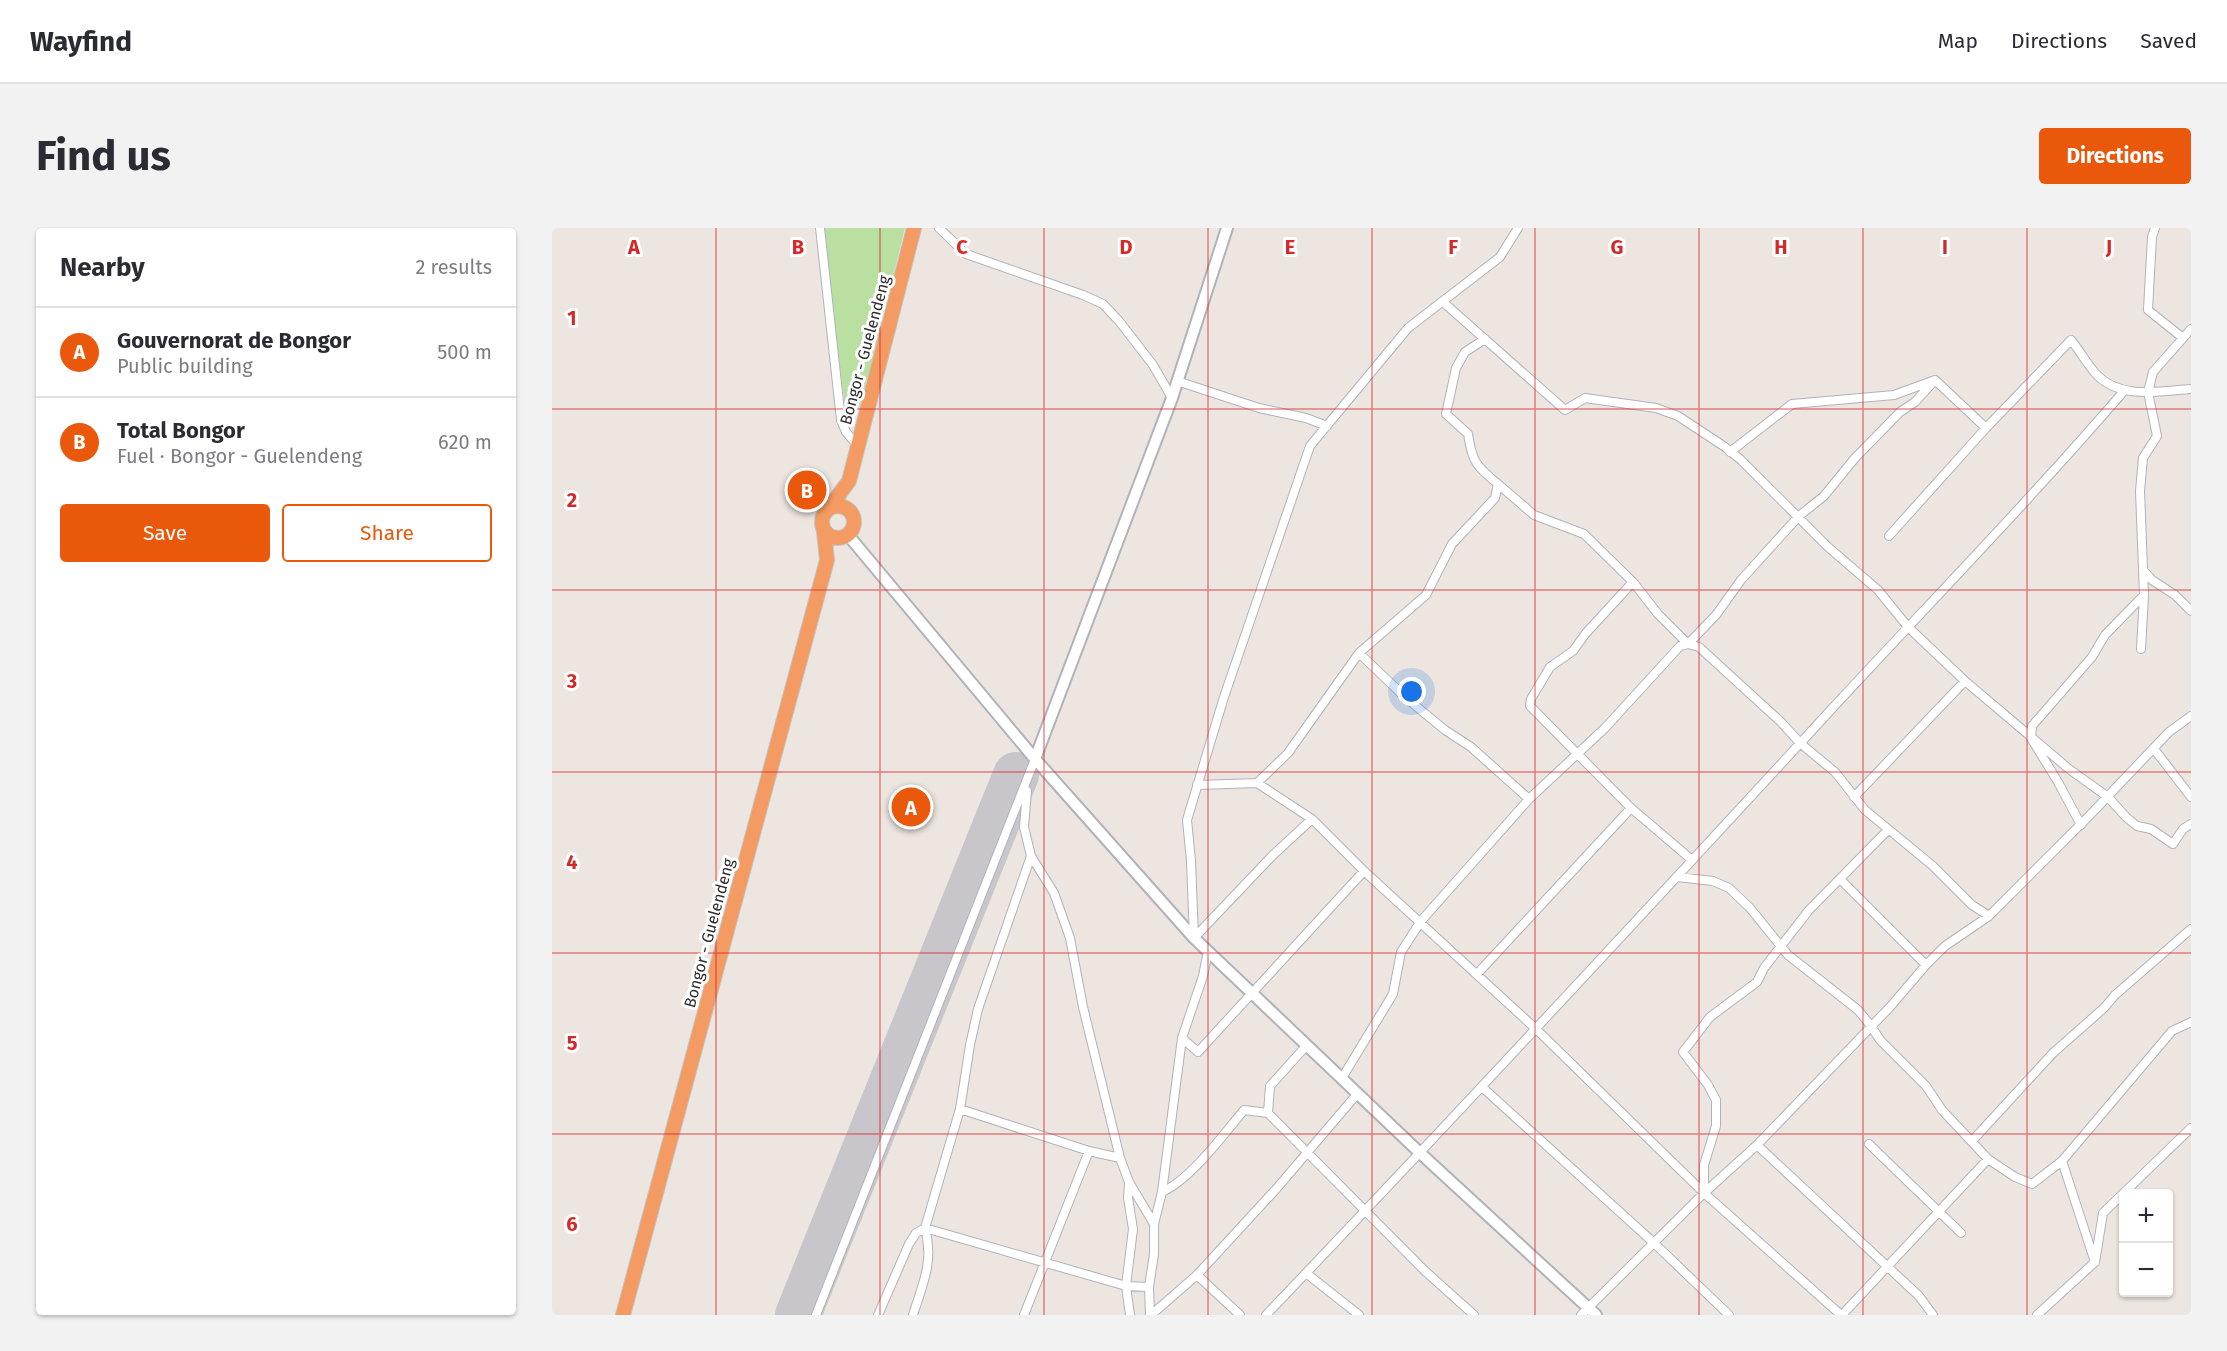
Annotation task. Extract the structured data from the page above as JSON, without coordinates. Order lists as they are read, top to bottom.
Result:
{
  "streets": {
    "highway": ["Bongor - Guelendeng"]
  },
  "page": {
    "header": "Wayfind",
    "nav": ["Map", "Directions", "Saved"],
    "buttons": [
      "Directions",
      ["Save", "Share"]
    ],
    "title": "Find us",
    "heading": ["Nearby", "2 results"],
    "list": [
      {
        "mark": "A",
        "name": "Gouvernorat de Bongor",
        "note": "Public building",
        "value": "500 m"
      },
      {
        "mark": "B",
        "name": "Total Bongor",
        "note": "Fuel · Bongor - Guelendeng",
        "value": "620 m"
      }
    ],
    "pins": ["B", "A"],
    "map_buttons": ["+", "−"]
  },
  "grid": {
    "columns": [
      "A",
      "B",
      "C",
      "D",
      "E",
      "F",
      "G",
      "H",
      "I",
      "J"
    ],
    "rows": [
      "1",
      "2",
      "3",
      "4",
      "5",
      "6"
    ]
  }
}
